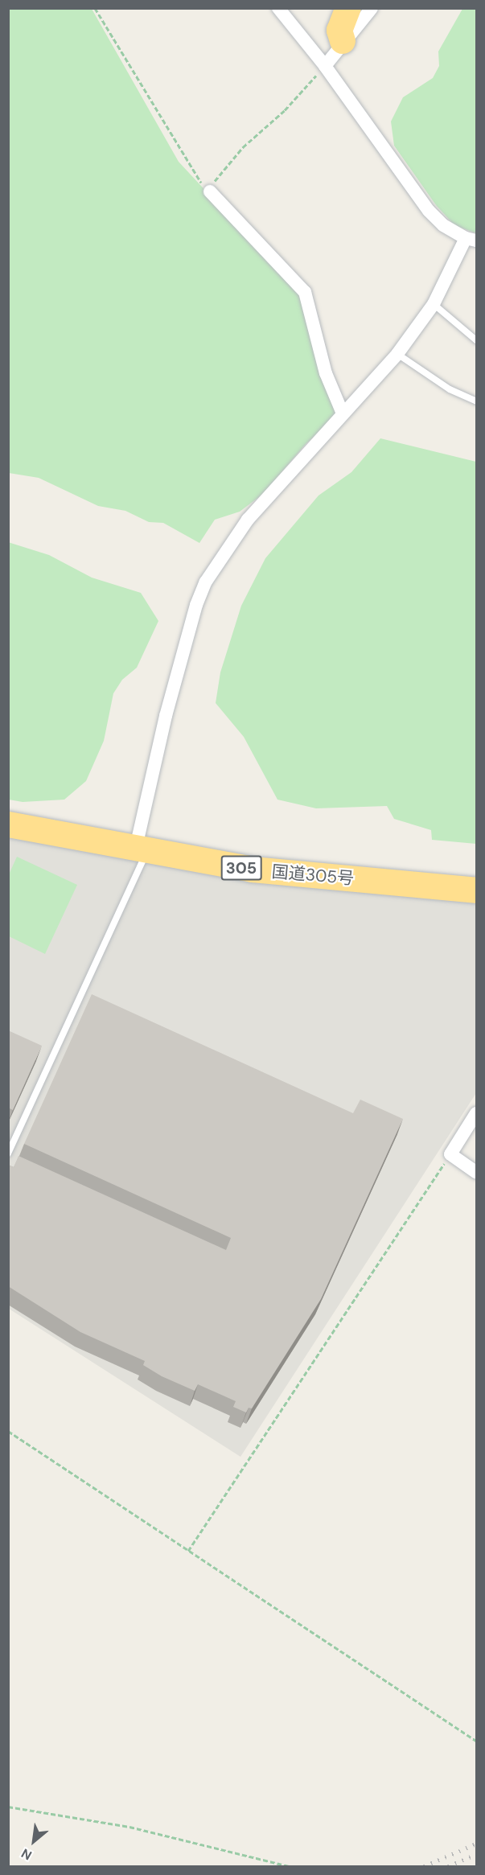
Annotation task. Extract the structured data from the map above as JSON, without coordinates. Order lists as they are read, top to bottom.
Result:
{
  "streets": {
    "highway": ["305", "国道305号"]
  },
  "north": "bottom left"
}
